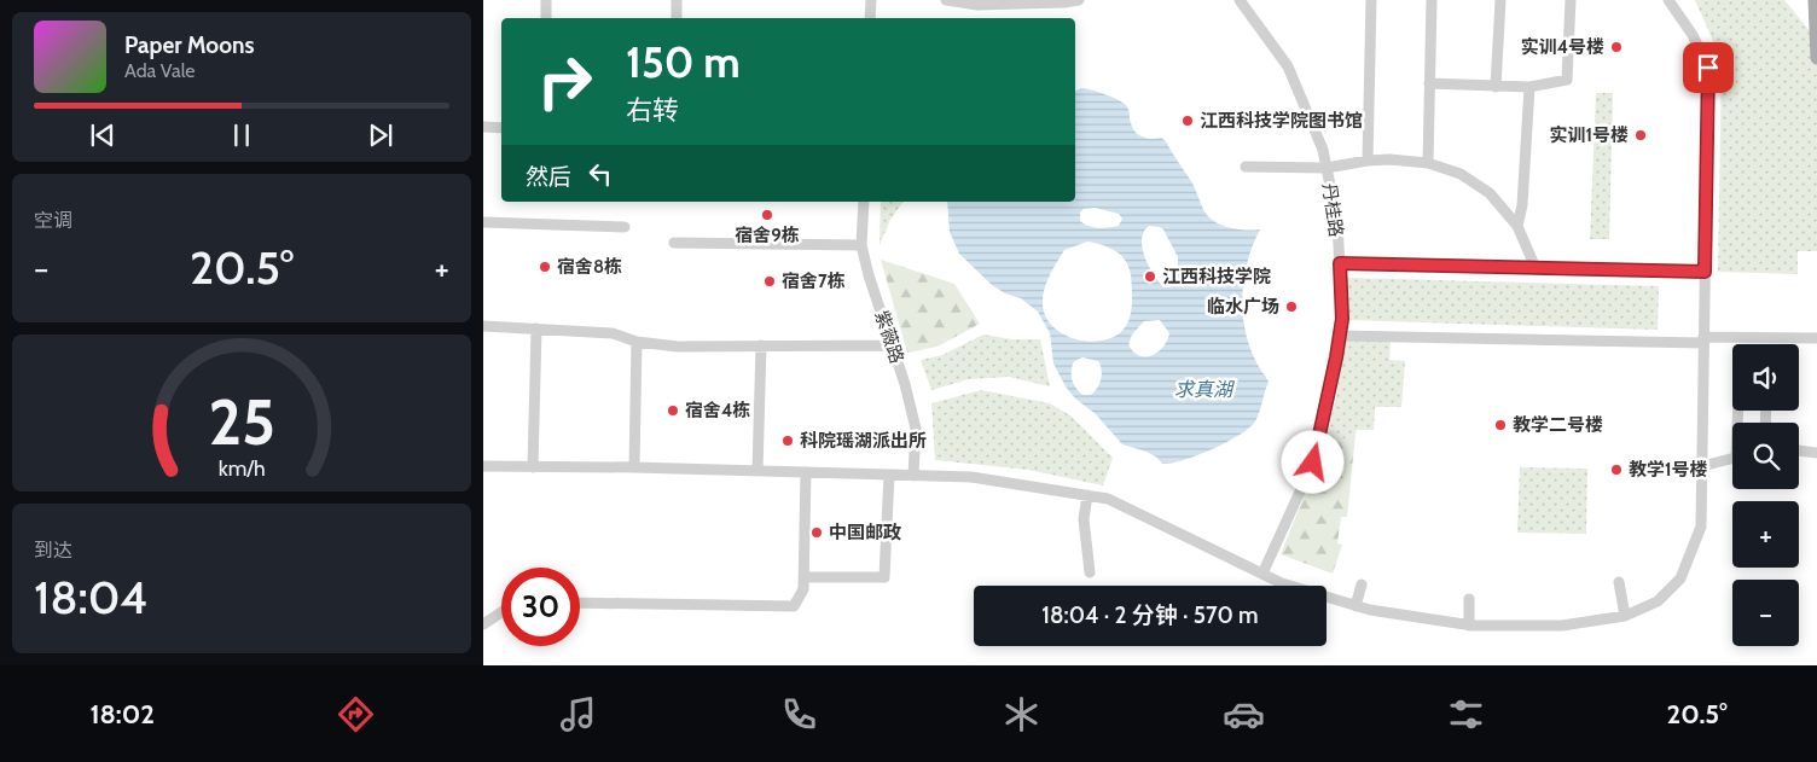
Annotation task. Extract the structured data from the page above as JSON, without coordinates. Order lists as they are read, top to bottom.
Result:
{
  "streets": {
    "street": ["丹桂路", "紫薇路"]
  },
  "water": ["求真湖"],
  "places": [
    "实训4号楼",
    "江西科技学院图书馆",
    "实训1号楼",
    "宿舍9栋",
    "宿舍8栋",
    "江西科技学院",
    "宿舍7栋",
    "临水广场",
    "宿舍4栋",
    "教学二号楼",
    "科院瑶湖派出所",
    "教学1号楼",
    "中国邮政"
  ],
  "page": {
    "turn": ["150 m", "右转"],
    "song": ["Paper Moons", "Ada Vale"],
    "then": "然后",
    "tile": [
      "空调",
      ["到达", "18:04"]
    ],
    "heat": ["−", "20.5°", "+"],
    "map_buttons": ["+", "−"],
    "limit": "30",
    "trip": "18:04 · 2 分钟 · 570 m",
    "tabs": ["18:02", "20.5°"],
    "gauge": ["25", "km/h"]
  }
}
